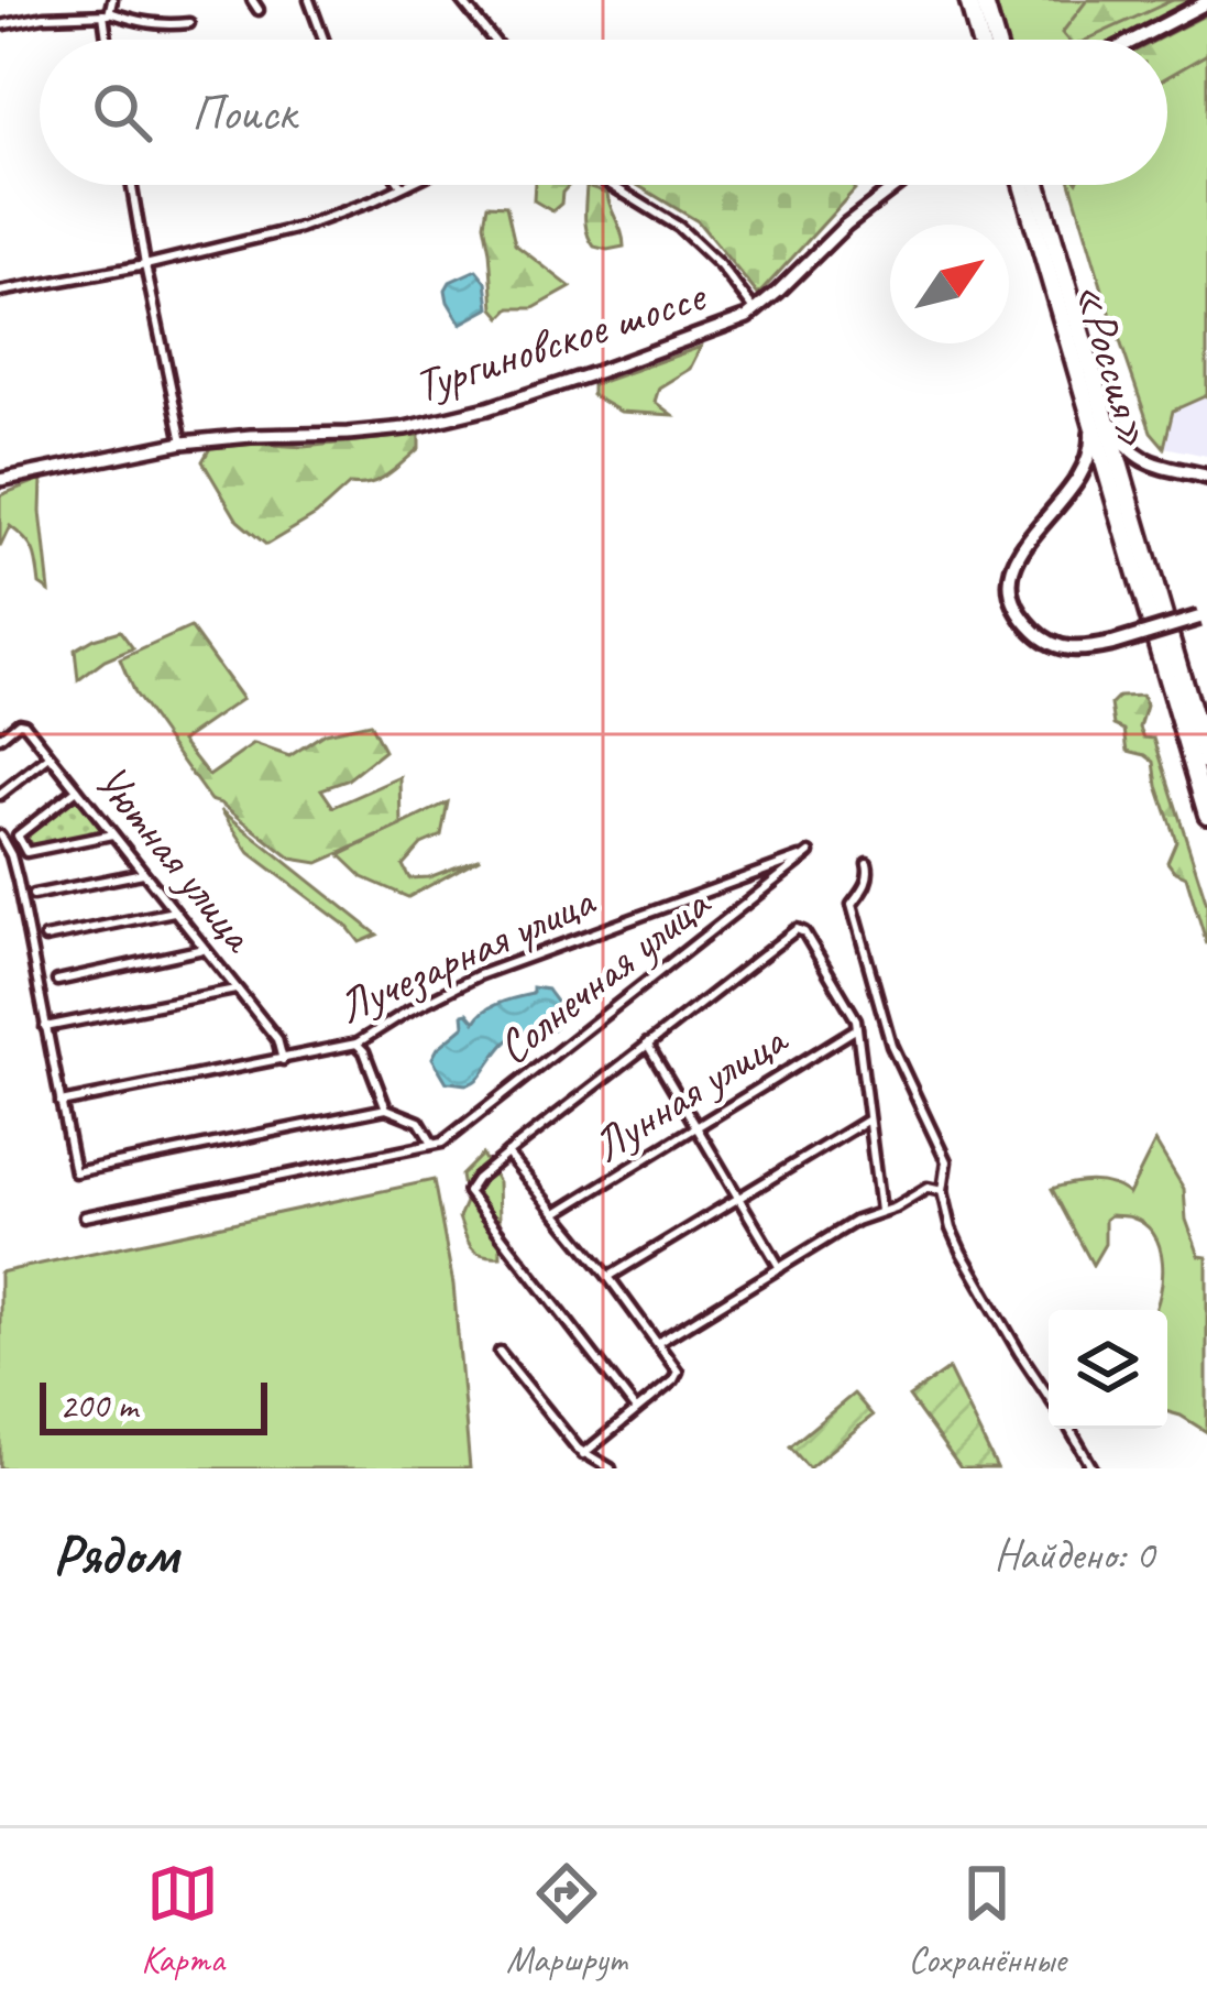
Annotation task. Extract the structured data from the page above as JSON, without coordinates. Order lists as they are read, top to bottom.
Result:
{
  "streets": {
    "highway": ["«Россия»"],
    "main road": ["Тургиновское шоссе"],
    "street": [
      "Уютная улица",
      "Лучезарная улица",
      "Солнечная улица",
      "Лунная улица"
    ]
  },
  "crossings": [
    ["Уютная улица", "Лучезарная улица"],
    ["Лучезарная улица", "Солнечная улица"]
  ],
  "scale_bar": "200 m",
  "north": "top right",
  "page": {
    "search": "Поиск",
    "scale": "200 m",
    "heading": ["Рядом", "Найдено: 0"],
    "nav": ["Карта", "Маршрут", "Сохранённые"]
  }
}
